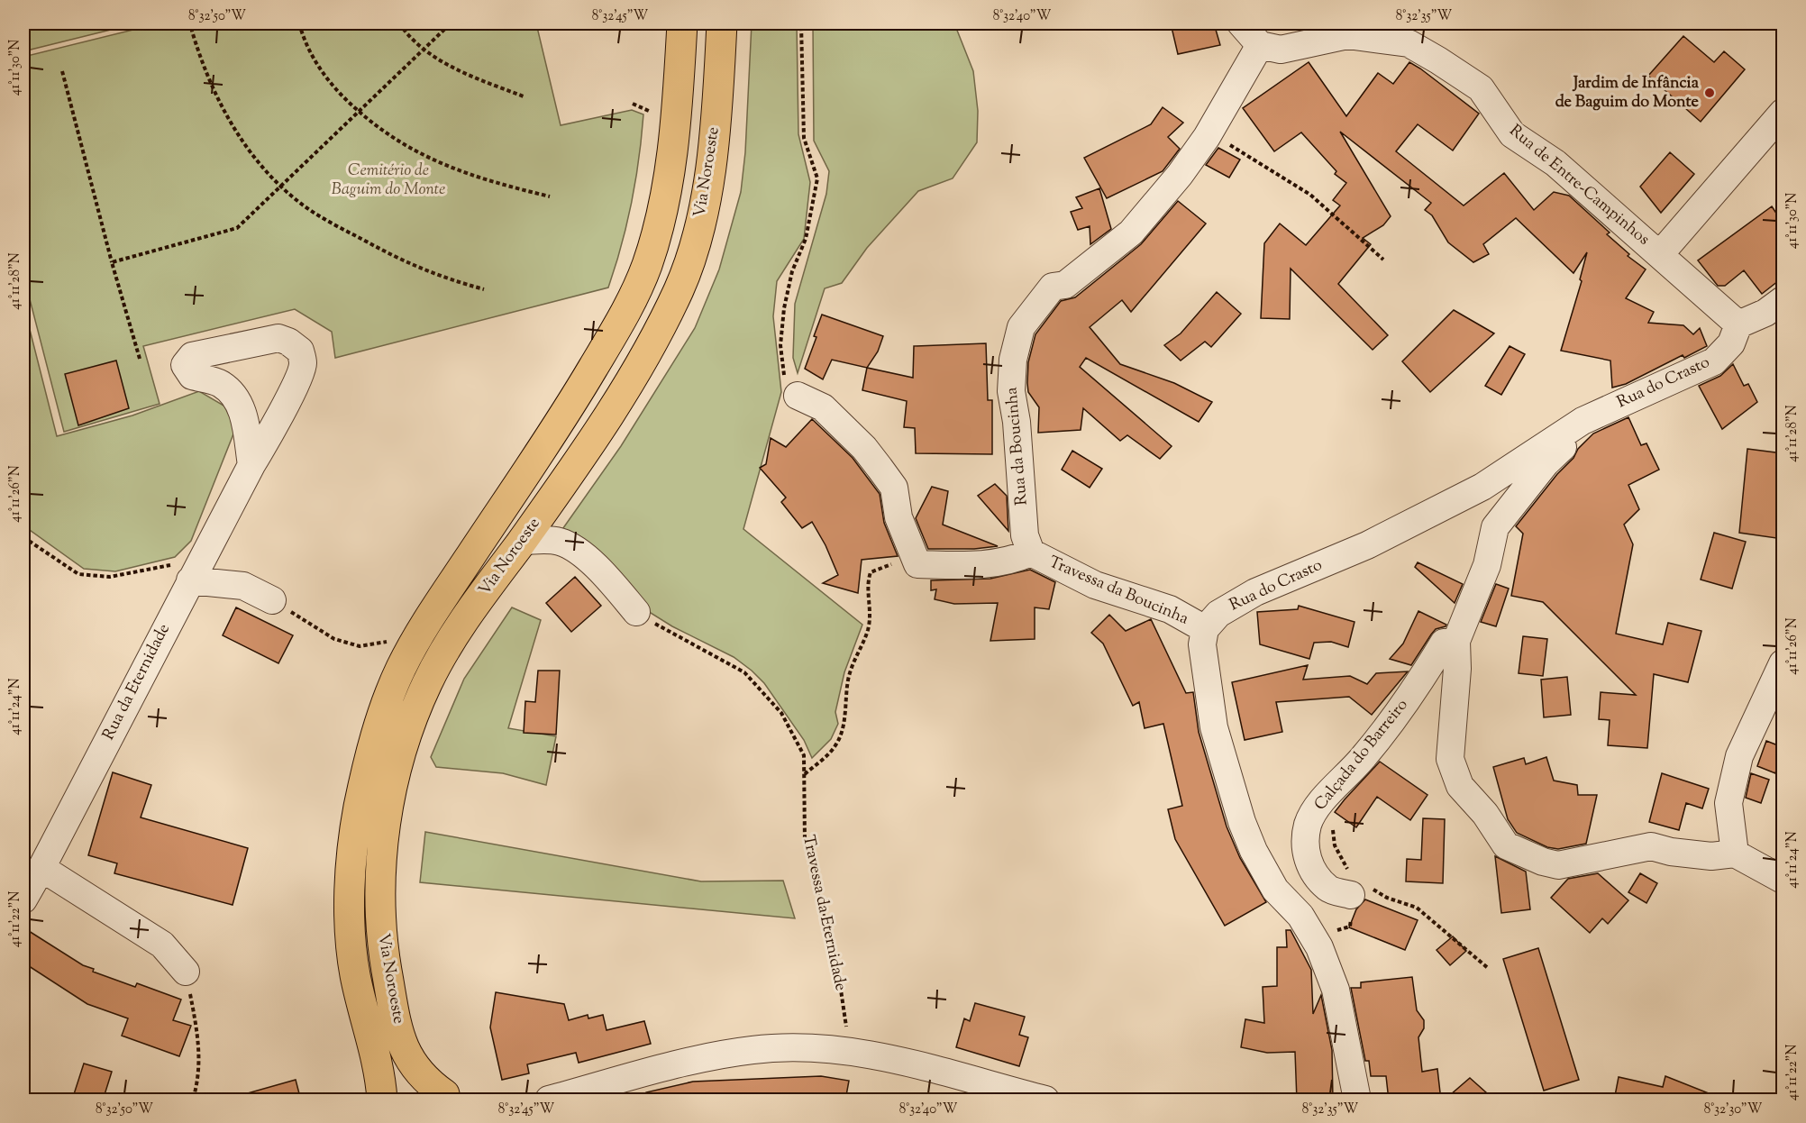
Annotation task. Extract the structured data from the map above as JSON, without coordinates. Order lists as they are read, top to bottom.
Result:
{
  "streets": {
    "main road": ["Via Noroeste"],
    "street": [
      "Rua de Entre-Campinhos",
      "Rua do Crasto",
      "Rua da Boucinha",
      "Travessa da Boucinha",
      "Rua da Eternidade",
      "Calçada do Barreiro"
    ],
    "path": ["Travessa da Eternidade"]
  },
  "crossings": [
    ["Rua de Entre-Campinhos", "Rua do Crasto"],
    ["Rua de Entre-Campinhos", "Rua da Boucinha"],
    ["Rua do Crasto", "Travessa da Boucinha"],
    ["Rua da Boucinha", "Travessa da Boucinha"]
  ],
  "parks": ["Cemitério de Baguim do Monte"],
  "places": ["Jardim de Infância de Baguim do Monte"],
  "coordinates": [
    "8°32'50\"W",
    "8°32'45\"W",
    "8°32'40\"W",
    "8°32'35\"W",
    "41°11'30\"N",
    "41°11'28\"N",
    "41°11'26\"N",
    "41°11'24\"N",
    "41°11'22\"N",
    "8°32'30\"W"
  ]
}
